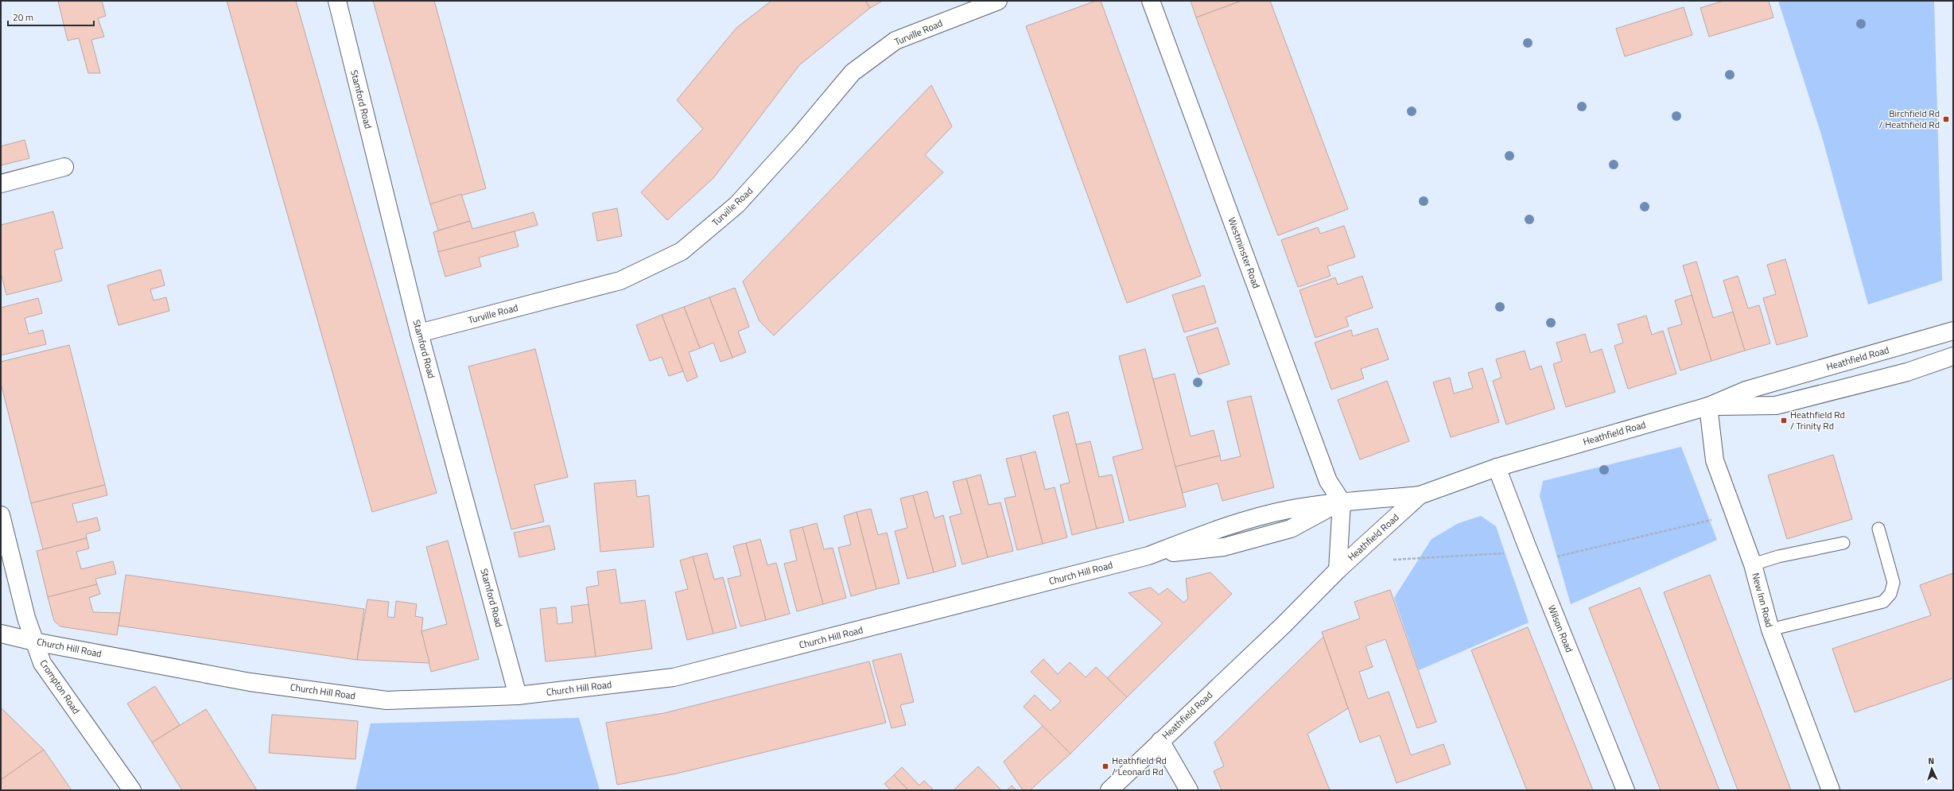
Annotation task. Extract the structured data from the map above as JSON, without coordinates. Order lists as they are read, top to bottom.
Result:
{
  "streets": {
    "street": [
      "Turville Road",
      "Stamford Road",
      "Westminster Road",
      "Heathfield Road",
      "Church Hill Road",
      "New Inn Road",
      "Wilson Road",
      "Crompton Road"
    ]
  },
  "crossings": [
    ["Turville Road", "Stamford Road"],
    ["Stamford Road", "Church Hill Road"],
    ["Westminster Road", "Church Hill Road"],
    ["Heathfield Road", "New Inn Road"],
    ["Heathfield Road", "Wilson Road"],
    ["Church Hill Road", "Crompton Road"]
  ],
  "places": {
    "transit": ["Birchfield Rd / Heathfield Rd", "Heathfield Rd / Trinity Rd", "Heathfield Rd / Leonard Rd"]
  },
  "scale_bar": "20 m",
  "north": "top"
}
